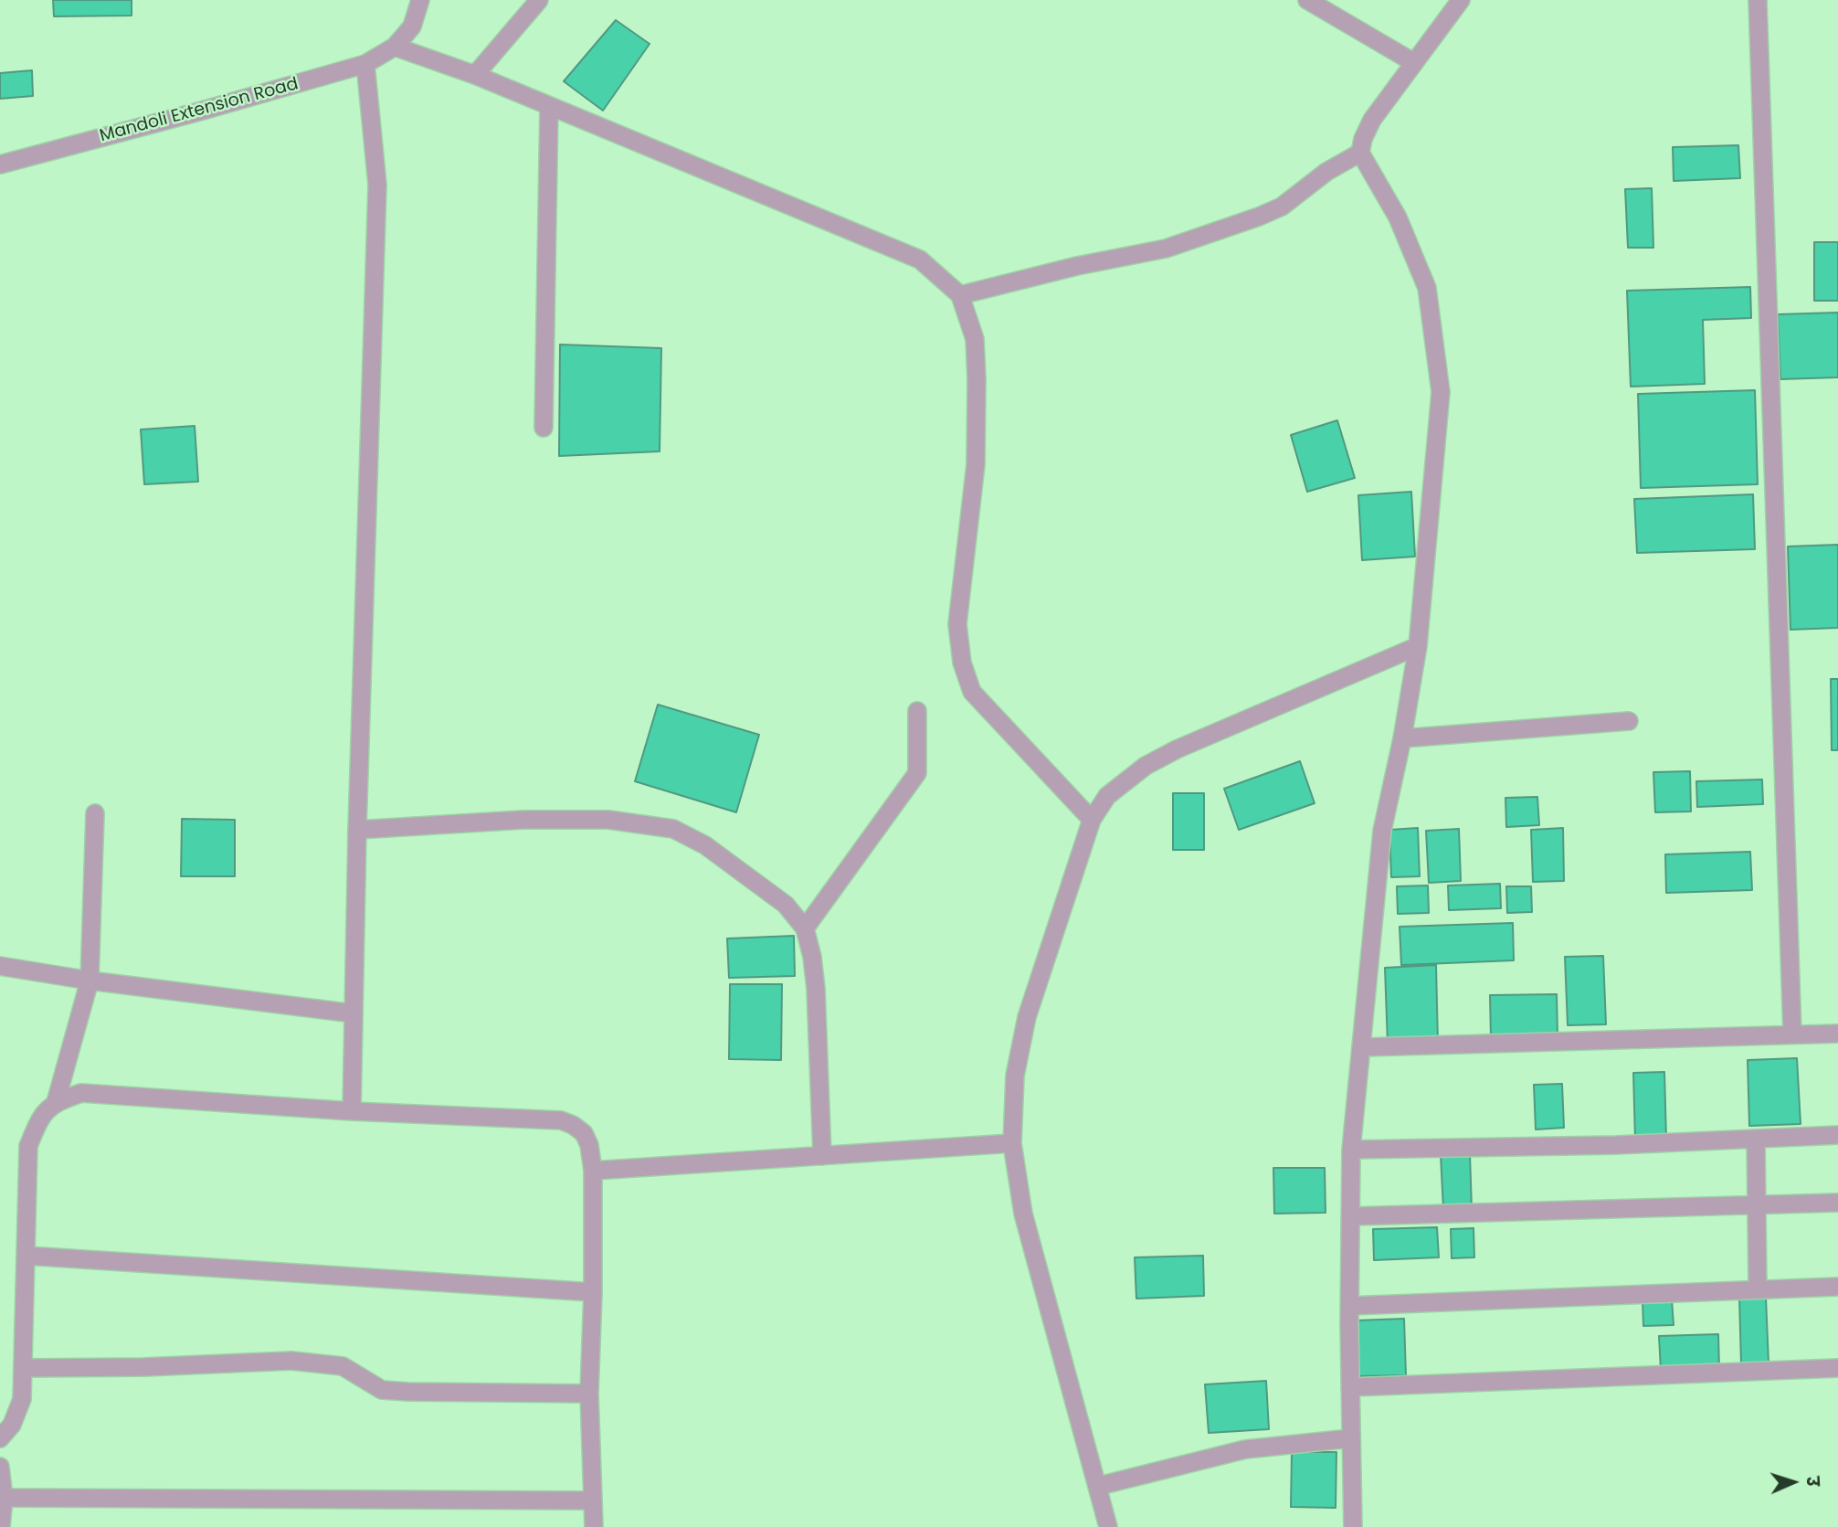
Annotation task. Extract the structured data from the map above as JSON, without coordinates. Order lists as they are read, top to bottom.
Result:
{
  "streets": {
    "street": ["Mandoli Extension Road"]
  },
  "north": "right"
}
